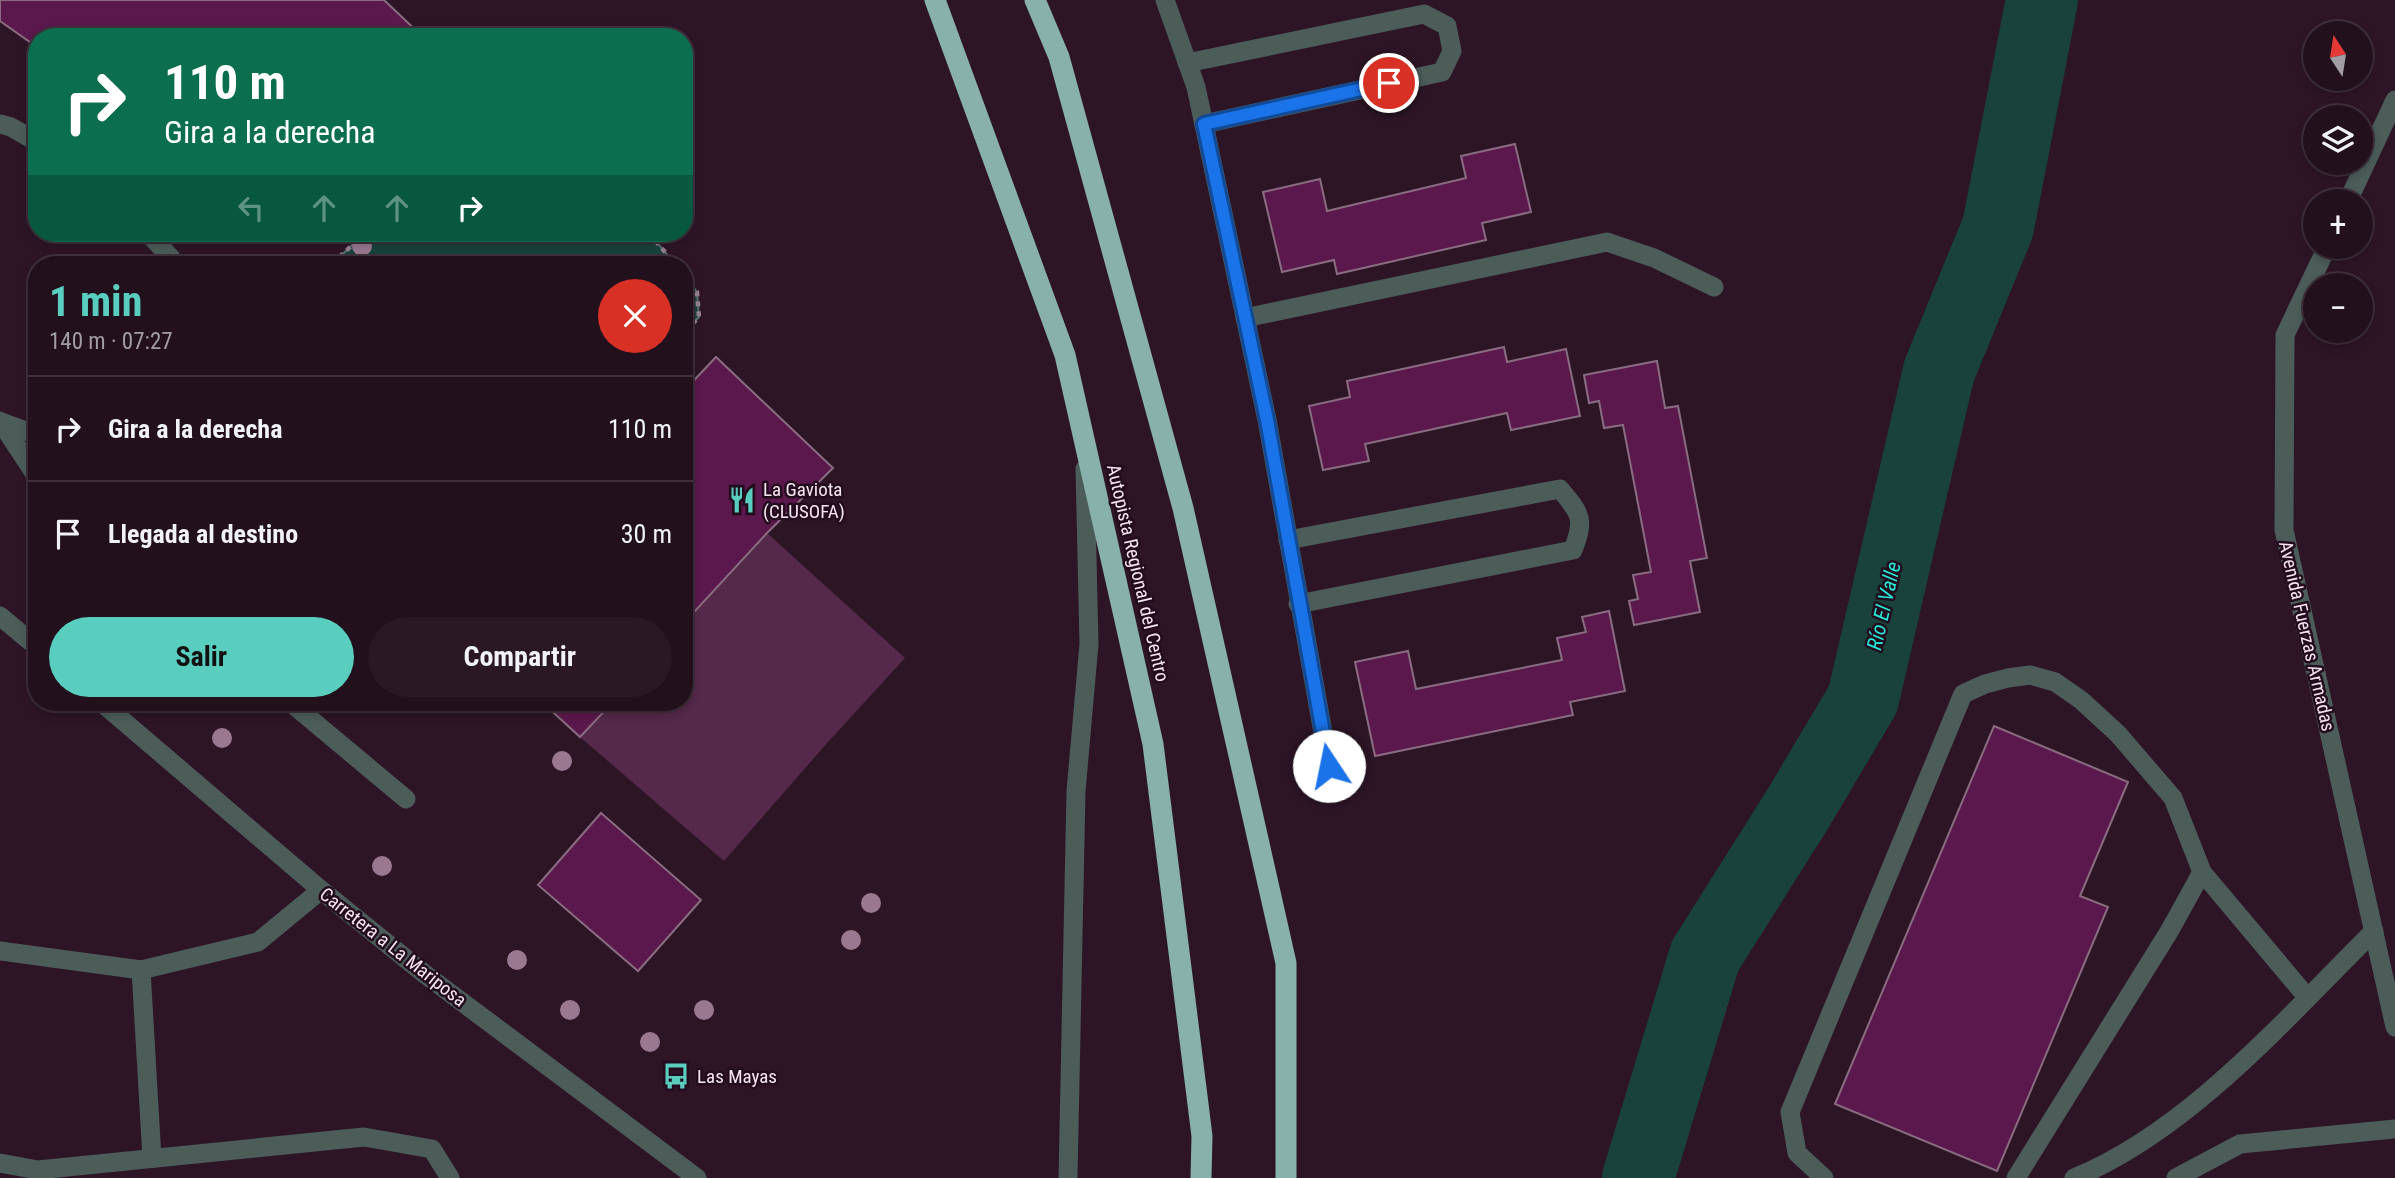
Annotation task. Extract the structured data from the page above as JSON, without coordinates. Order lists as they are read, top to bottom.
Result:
{
  "streets": {
    "highway": ["Autopista Regional del Centro"],
    "street": ["Avenida Fuerzas Armadas", "Carretera a La Mariposa"]
  },
  "water": ["Río El Valle"],
  "places": {
    "restaurant": ["La Gaviota (CLUSOFA)"],
    "bus stop": ["Las Mayas"]
  },
  "north": "top",
  "page": {
    "map_buttons": ["+", "−"],
    "turn": ["110 m", "Gira a la derecha"],
    "heading": ["1 min", "140 m · 07:27"],
    "list": [
      {
        "name": "Gira a la derecha",
        "value": "110 m"
      },
      {
        "name": "Llegada al destino",
        "value": "30 m"
      }
    ],
    "buttons": ["Salir", "Compartir"]
  }
}
